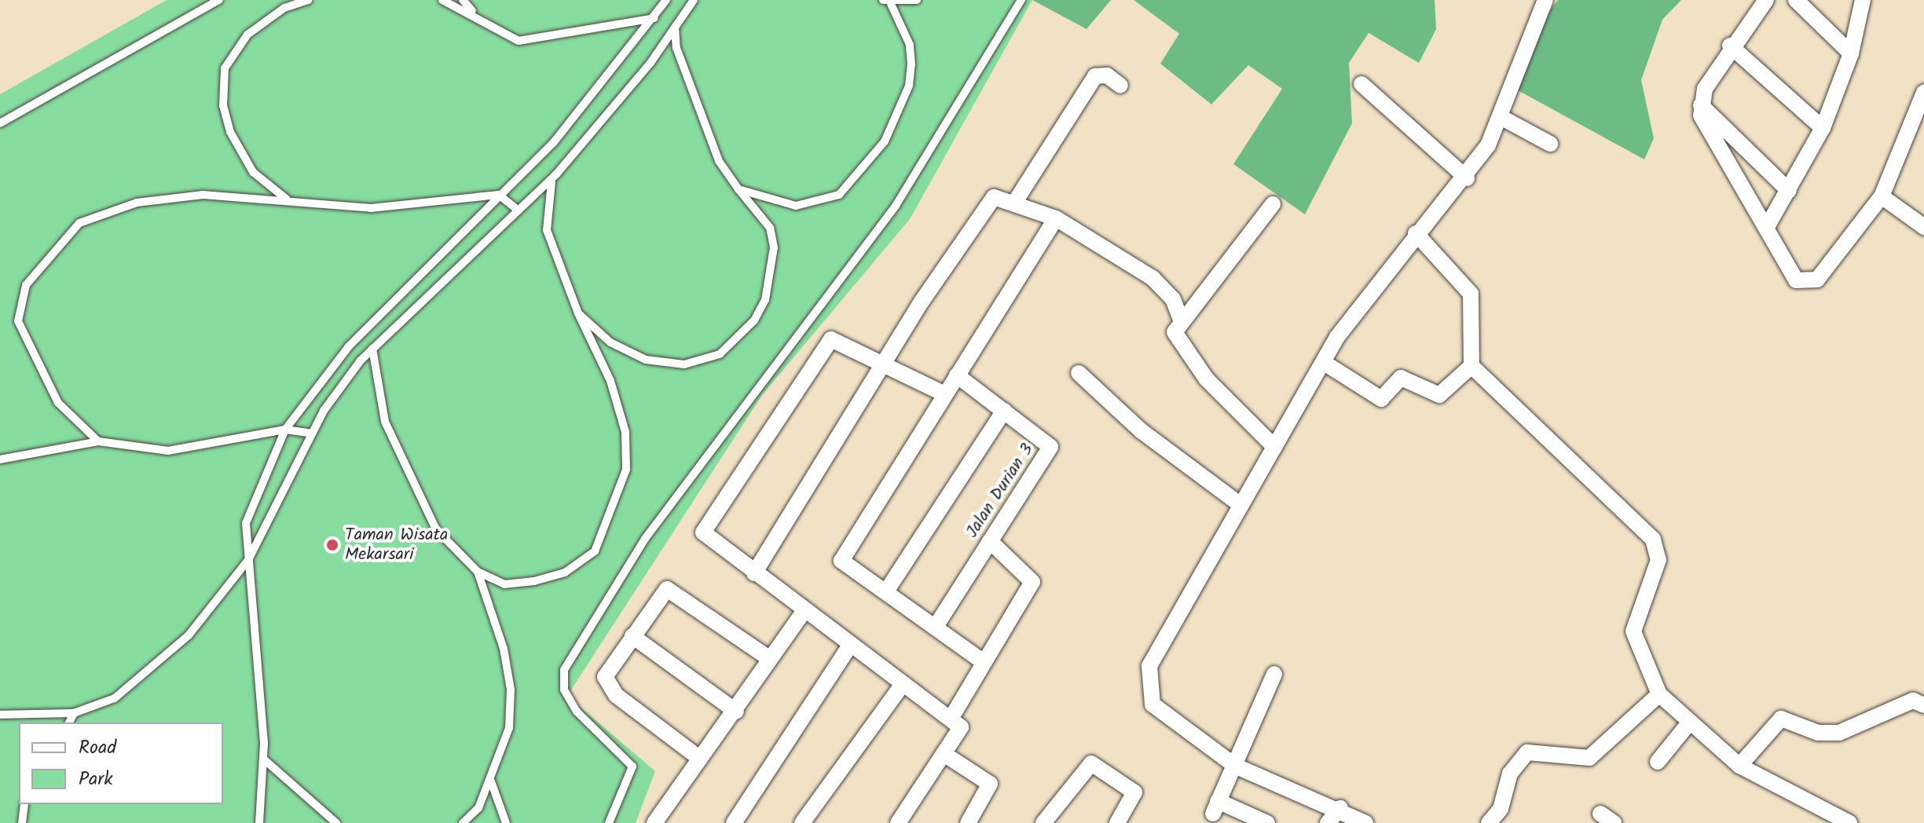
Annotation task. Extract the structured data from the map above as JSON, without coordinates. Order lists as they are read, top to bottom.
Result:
{
  "streets": {
    "street": ["Jalan Durian 3"]
  },
  "places": ["Taman Wisata Mekarsari"],
  "legend": ["Road", "Park"]
}
